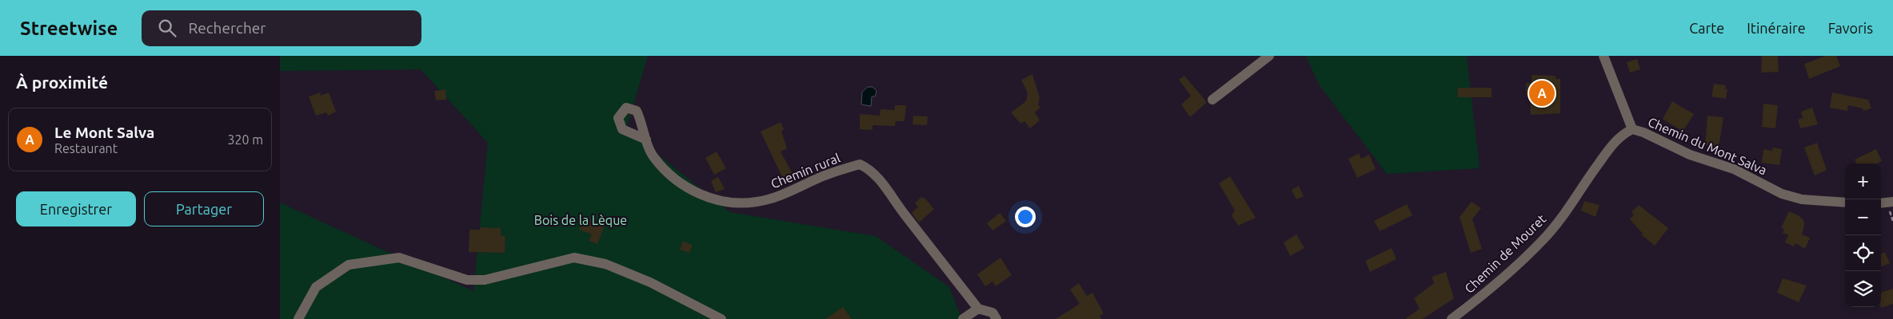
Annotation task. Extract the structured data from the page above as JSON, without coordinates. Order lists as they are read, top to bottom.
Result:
{
  "streets": {
    "street": ["Chemin du Mont Salva", "Chemin rural", "Chemin de Mouret"]
  },
  "crossings": [
    ["Chemin du Mont Salva", "Chemin de Mouret"]
  ],
  "parks": ["Bois de la Lèque"],
  "page": {
    "header": "Streetwise",
    "search": "Rechercher",
    "nav": ["Carte", "Itinéraire", "Favoris"],
    "heading": "À proximité",
    "pins": "A",
    "list": [
      {
        "mark": "A",
        "name": "Le Mont Salva",
        "note": "Restaurant",
        "value": "320 m"
      }
    ],
    "map_buttons": ["+", "−"],
    "buttons": ["Enregistrer", "Partager"]
  }
}
